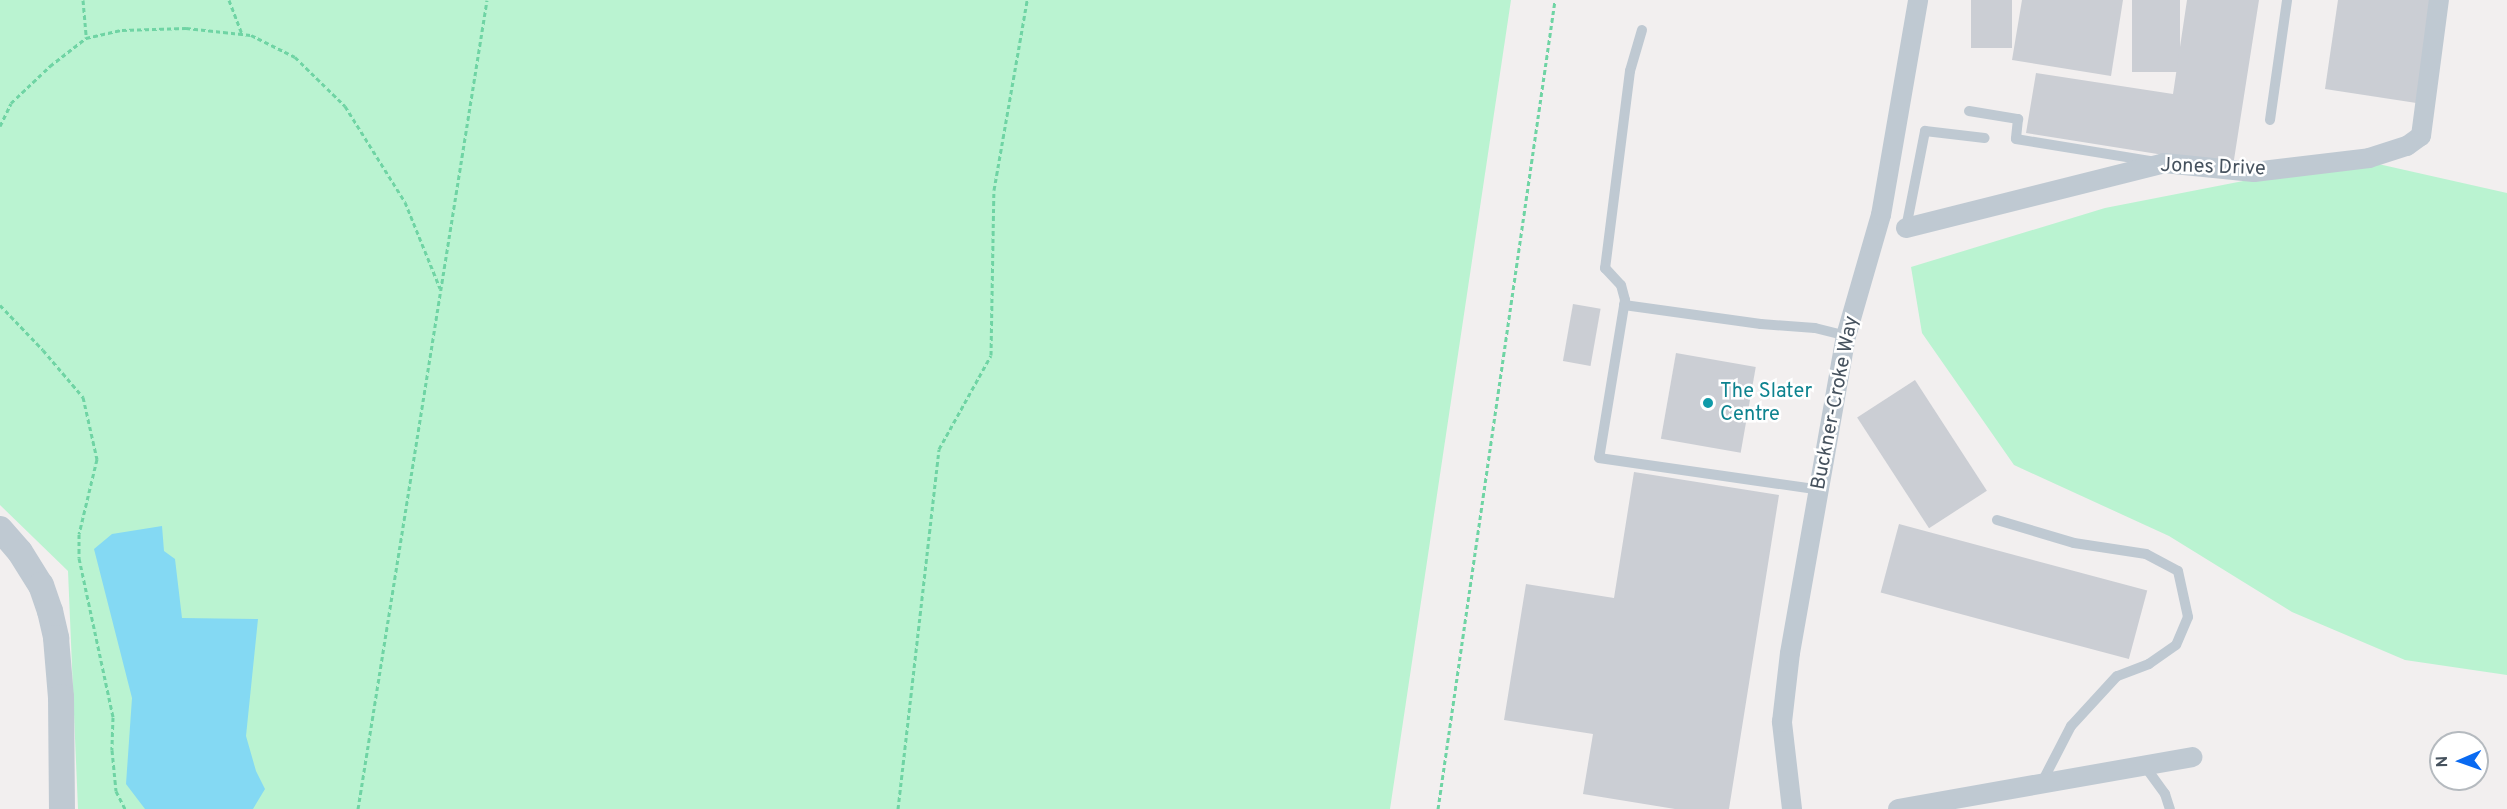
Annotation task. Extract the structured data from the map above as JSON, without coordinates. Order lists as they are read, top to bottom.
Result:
{
  "streets": {
    "street": ["Jones Drive", "Buckner-Croke Way"]
  },
  "places": ["The Slater Centre"],
  "north": "left"
}
